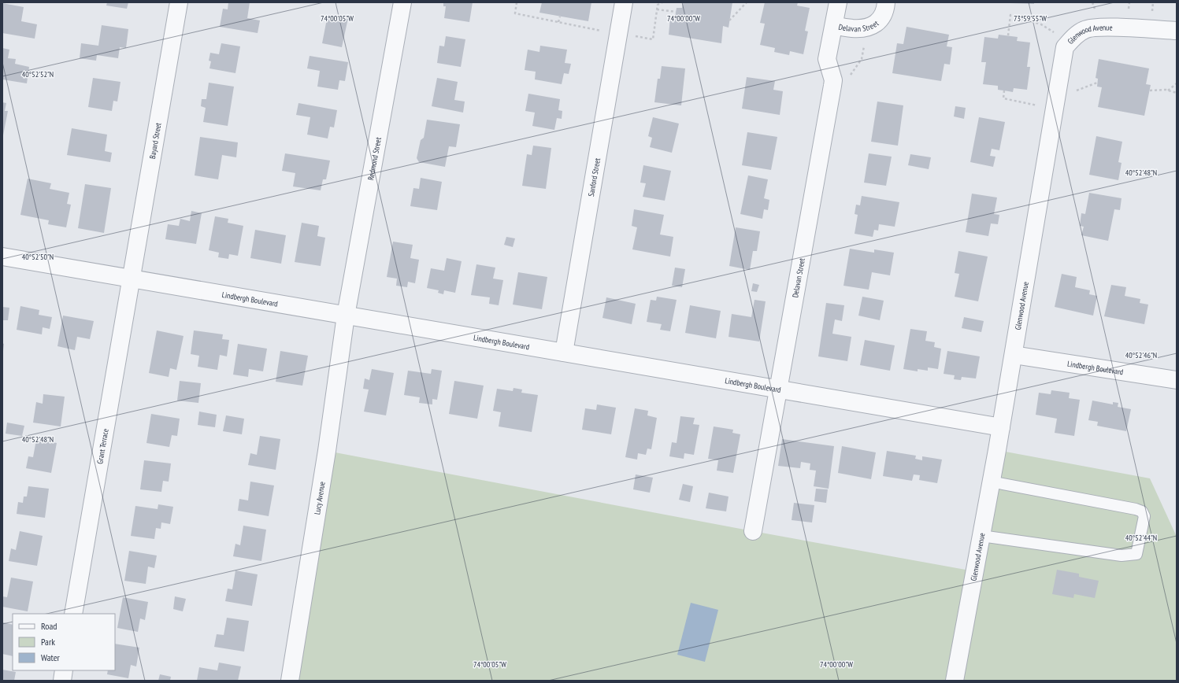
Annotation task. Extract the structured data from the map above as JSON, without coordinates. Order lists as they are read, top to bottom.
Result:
{
  "streets": {
    "street": [
      "Delavan Street",
      "Glenwood Avenue",
      "Bayard Street",
      "Redmond Street",
      "Sanford Street",
      "Lindbergh Boulevard",
      "Grant Terrace",
      "Lucy Avenue"
    ]
  },
  "crossings": [
    ["Delavan Street", "Lindbergh Boulevard"],
    ["Glenwood Avenue", "Lindbergh Boulevard"],
    ["Bayard Street", "Lindbergh Boulevard"],
    ["Bayard Street", "Grant Terrace"],
    ["Redmond Street", "Lindbergh Boulevard"],
    ["Redmond Street", "Lucy Avenue"],
    ["Sanford Street", "Lindbergh Boulevard"],
    ["Lindbergh Boulevard", "Grant Terrace"],
    ["Lindbergh Boulevard", "Lucy Avenue"]
  ],
  "legend": ["Road", "Park", "Water"],
  "coordinates": [
    "74°00'05\"W",
    "74°00'00\"W",
    "73°59'55\"W",
    "40°52'52\"N",
    "40°52'48\"N",
    "40°52'50\"N",
    "40°52'46\"N",
    "40°52'44\"N"
  ]
}
